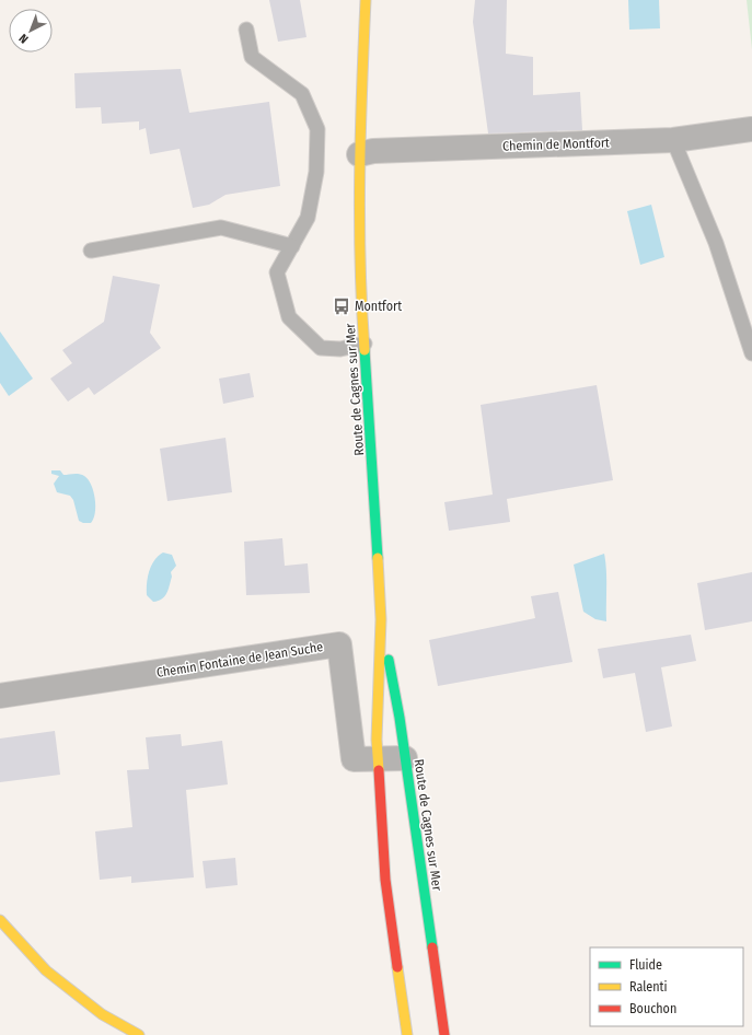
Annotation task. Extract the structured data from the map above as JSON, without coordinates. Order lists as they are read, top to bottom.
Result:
{
  "streets": {
    "main road": ["Route de Cagnes sur Mer"],
    "street": ["Chemin de Montfort", "Chemin Fontaine de Jean Suche"]
  },
  "crossings": [
    ["Chemin de Montfort", "Route de Cagnes sur Mer"],
    ["Route de Cagnes sur Mer", "Chemin Fontaine de Jean Suche"]
  ],
  "places": {
    "bus stop": ["Montfort"]
  },
  "legend": ["Fluide", "Ralenti", "Bouchon"],
  "north": "bottom left"
}
